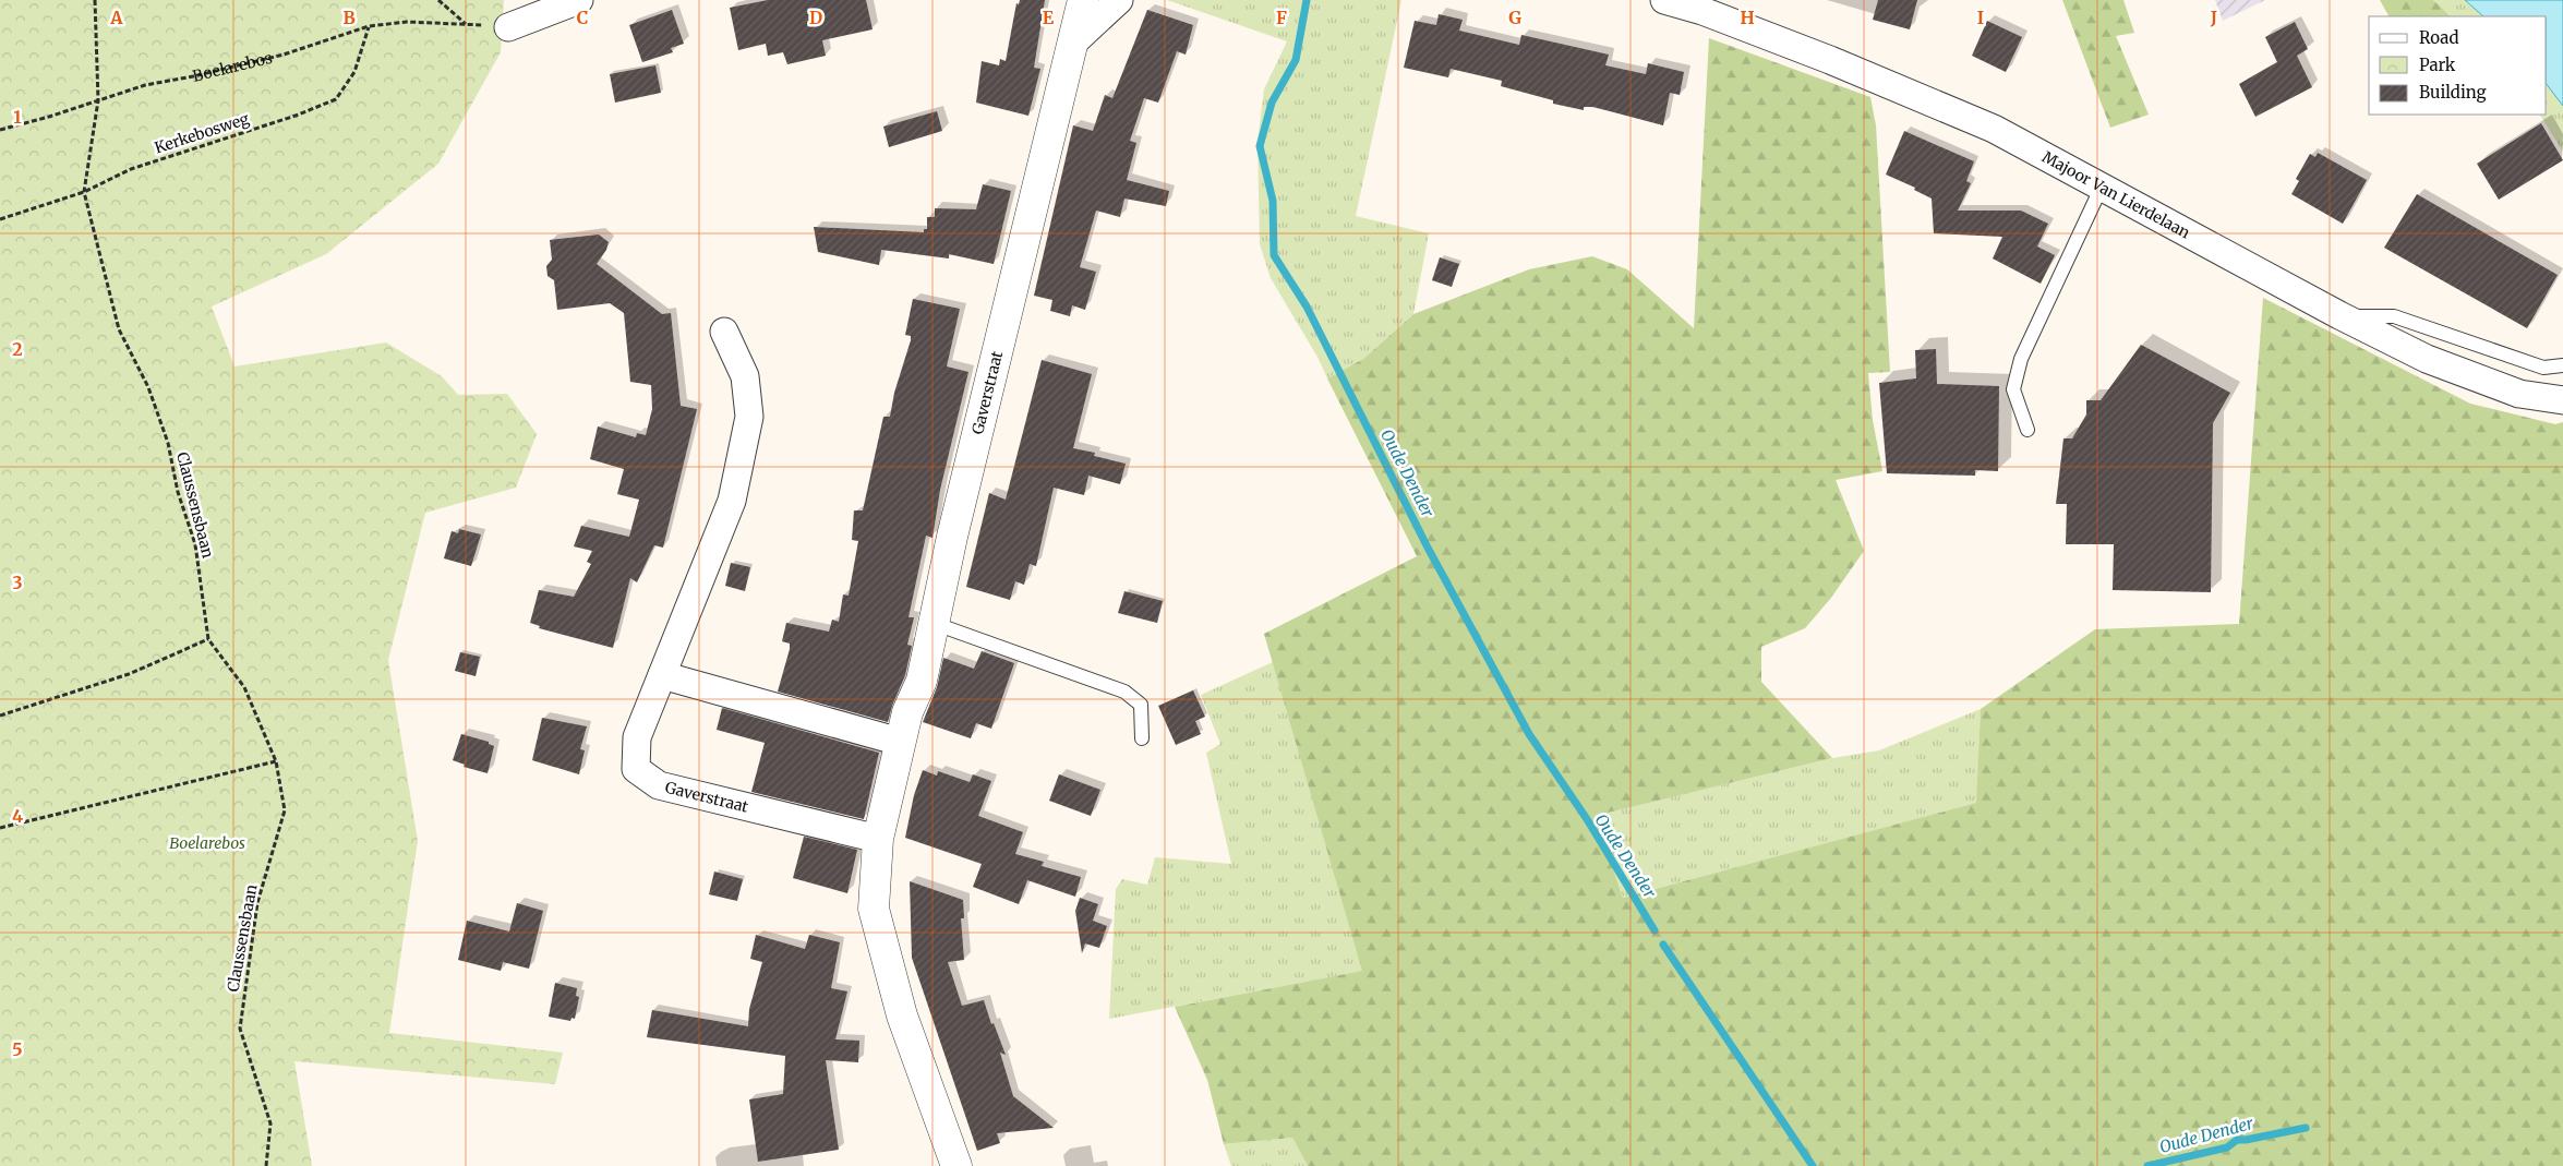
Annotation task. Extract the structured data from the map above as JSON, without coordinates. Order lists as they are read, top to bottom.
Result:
{
  "streets": {
    "street": ["Majoor Van Lierdelaan", "Gaverstraat"],
    "path": ["Boelarebos", "Kerkebosweg", "Claussensbaan"]
  },
  "crossings": [
    ["Boelarebos", "Kerkebosweg"],
    ["Boelarebos", "Claussensbaan"],
    ["Kerkebosweg", "Claussensbaan"]
  ],
  "water": ["Oude Dender"],
  "parks": ["Boelarebos"],
  "legend": ["Road", "Park", "Building"],
  "grid": {
    "columns": [
      "A",
      "B",
      "C",
      "D",
      "E",
      "F",
      "G",
      "H",
      "I",
      "J"
    ],
    "rows": [
      "1",
      "2",
      "3",
      "4",
      "5"
    ]
  }
}
